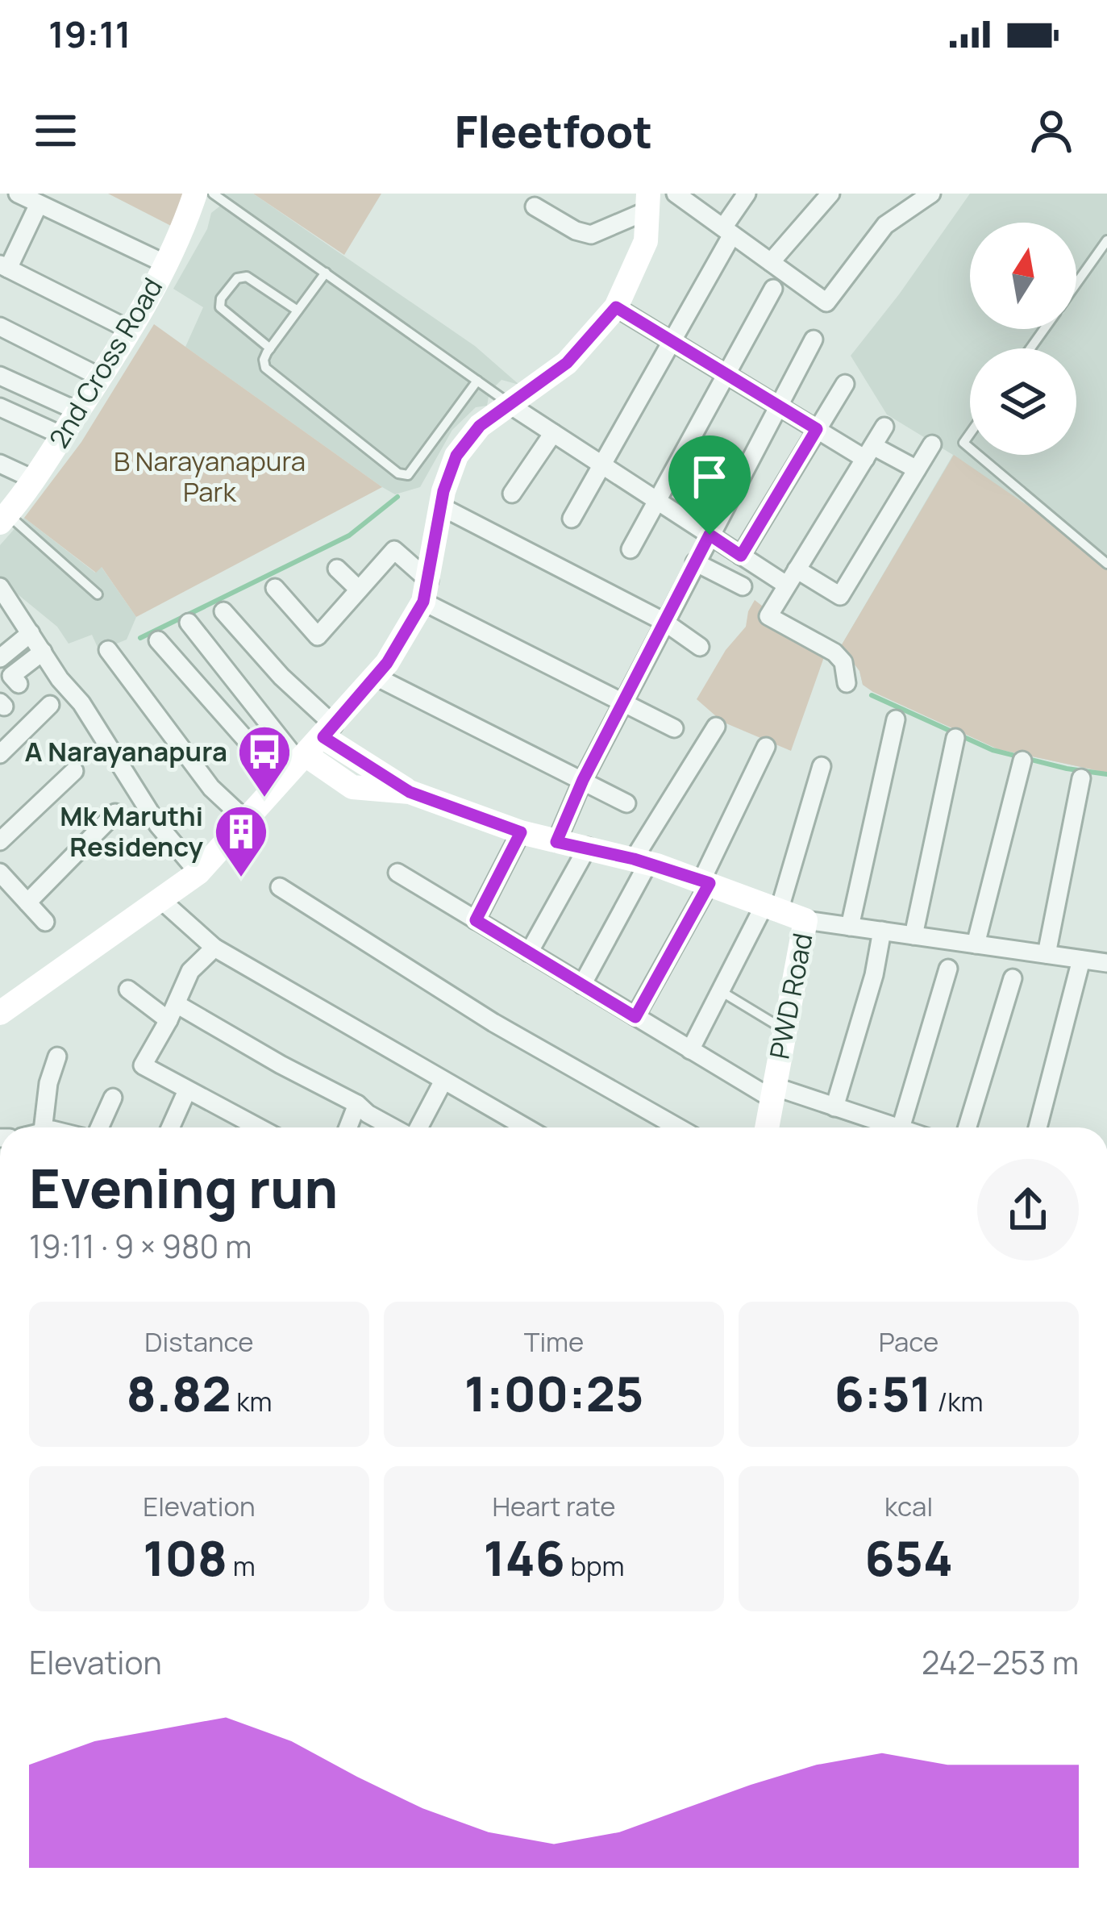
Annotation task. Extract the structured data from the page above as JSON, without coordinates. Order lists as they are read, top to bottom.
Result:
{
  "streets": {
    "street": ["2nd Cross Road", "PWD Road"]
  },
  "parks": ["B Narayanapura Park"],
  "places": {
    "bus stop": ["A Narayanapura"],
    "building": ["Mk Maruthi Residency"]
  },
  "north": "top",
  "page": {
    "status": "19:11",
    "header": "Fleetfoot",
    "heading": ["Evening run", "19:11 · 9 × 980 m"],
    "stats": [
      ["Distance", "8.82 km"],
      ["Time", "1:00:25"],
      ["Pace", "6:51 /km"],
      ["Elevation", "108 m"],
      ["Heart rate", "146 bpm"],
      ["kcal", "654"]
    ],
    "chart": ["Elevation", "242–253 m"]
  }
}
